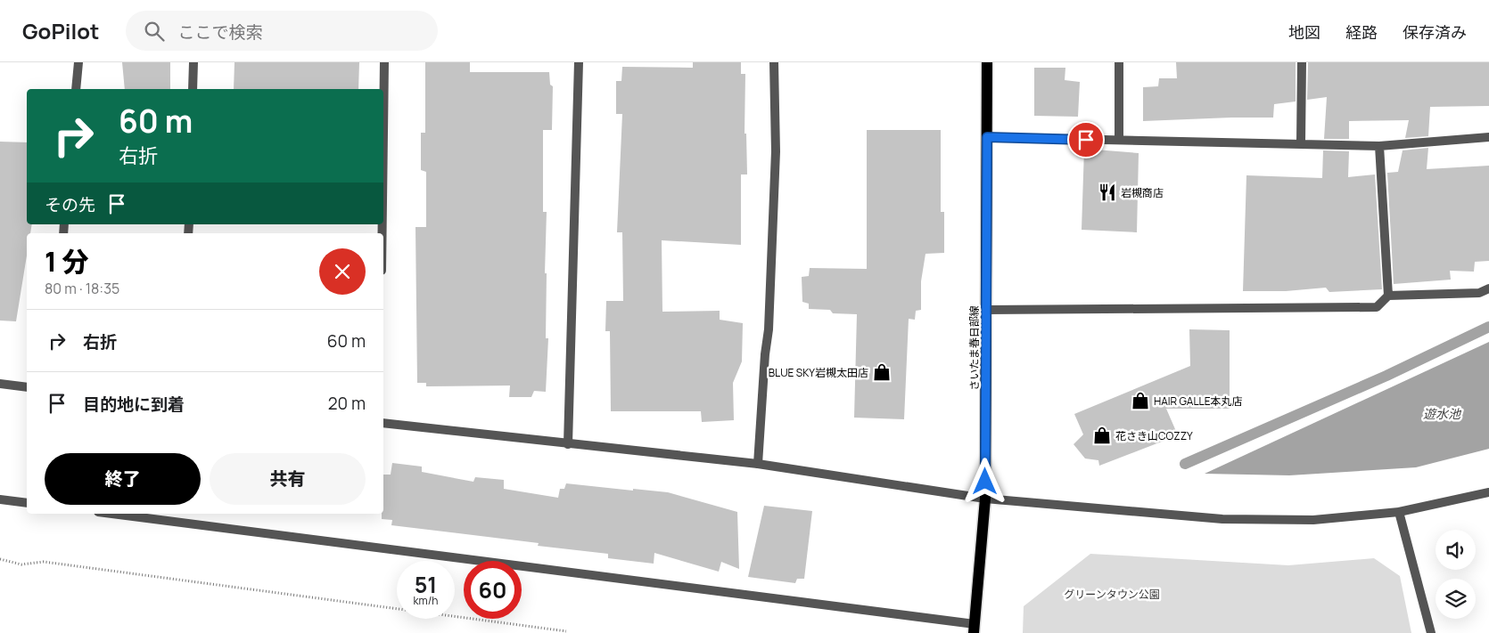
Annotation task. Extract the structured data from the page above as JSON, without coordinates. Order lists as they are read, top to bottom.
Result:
{
  "streets": {
    "main road": ["さいたま春日部線"]
  },
  "water": ["遊水池"],
  "parks": ["グリーンタウン公園"],
  "places": {
    "restaurant": ["岩槻商店"],
    "shop": ["BLUE SKY岩槻太田店", "HAIR GALLE本丸店", "花さき山COZZY"]
  },
  "page": {
    "header": "GoPilot",
    "search": "ここで検索",
    "nav": ["地図", "経路", "保存済み"],
    "turn": ["60 m", "右折"],
    "then": "その先",
    "heading": ["1 分", "80 m · 18:35"],
    "list": [
      {
        "name": "右折",
        "value": "60 m"
      },
      {
        "name": "目的地に到着",
        "value": "20 m"
      }
    ],
    "buttons": ["終了", "共有"],
    "speed": "51 km/h",
    "limit": "60"
  }
}
